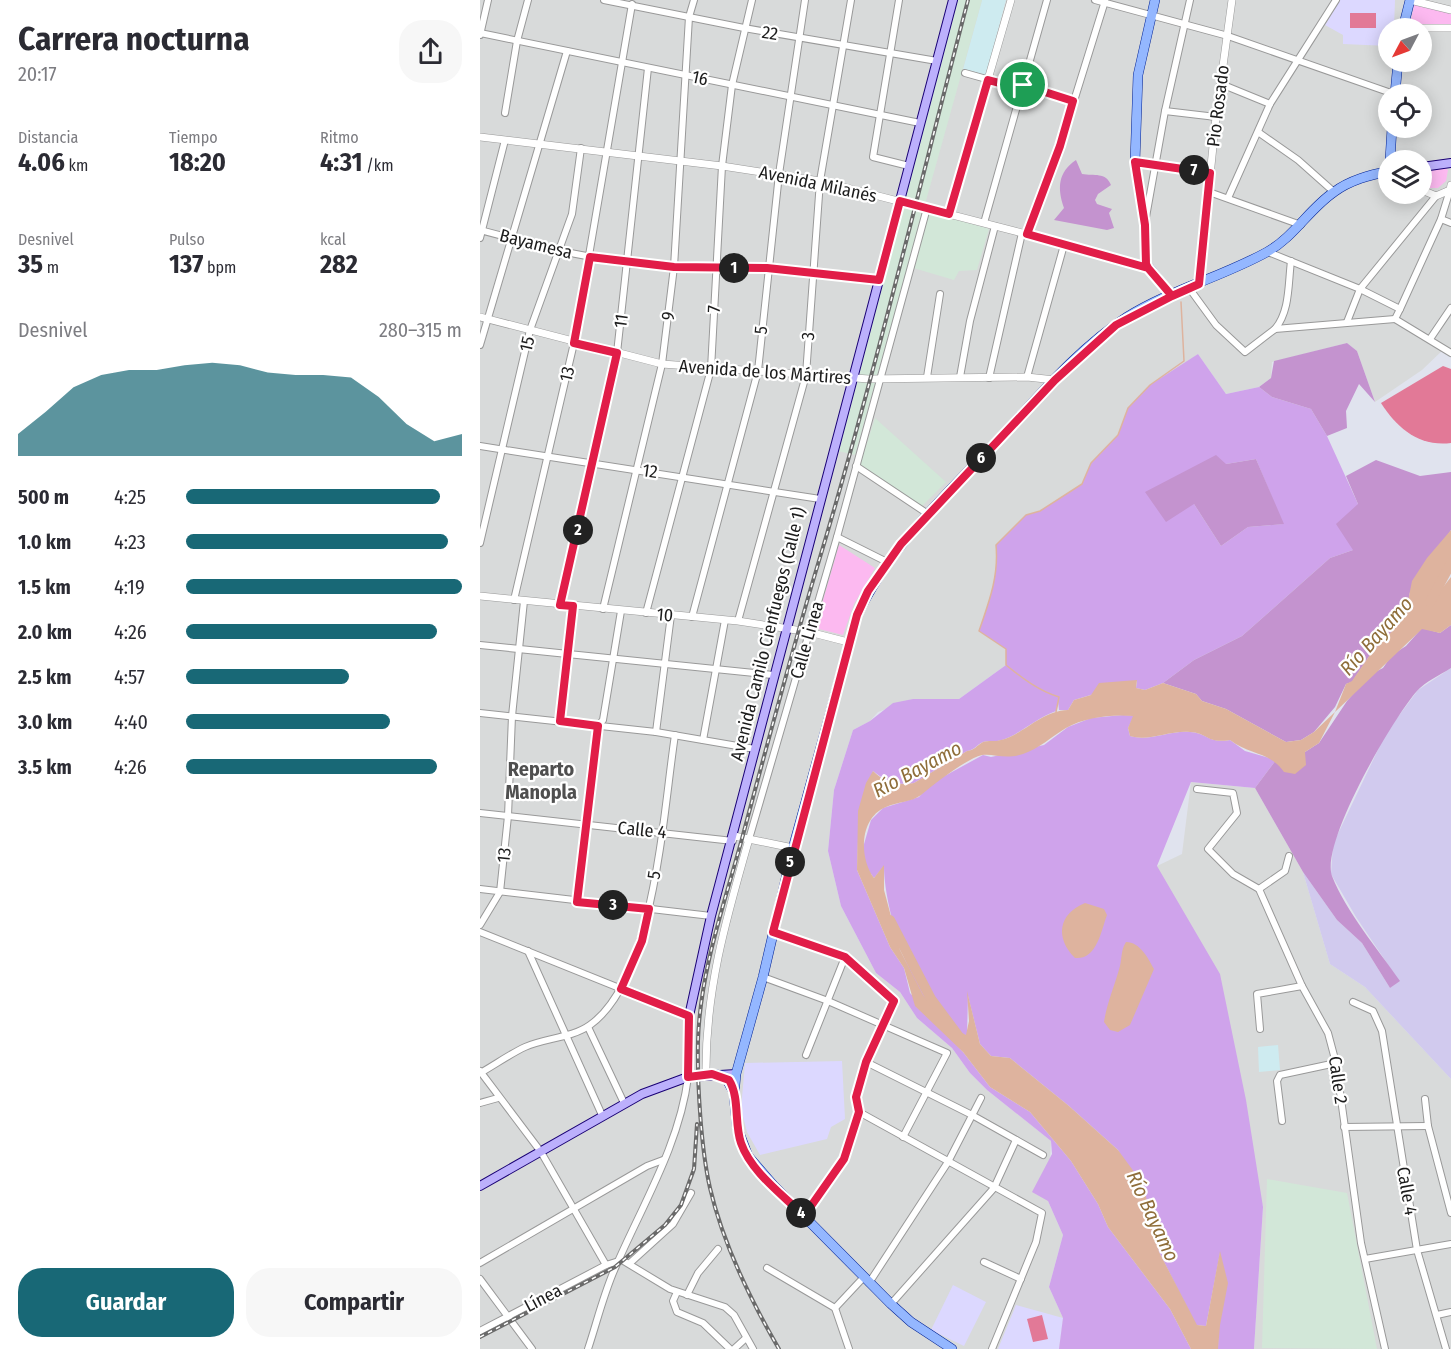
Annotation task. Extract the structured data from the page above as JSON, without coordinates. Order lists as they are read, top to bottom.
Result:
{
  "streets": {
    "main road": ["Avenida Camilo Cienfuegos (Calle 1)"],
    "street": [
      "22",
      "16",
      "Pio Rosado",
      "Avenida Milanés",
      "Bayamesa",
      "7",
      "9",
      "11",
      "5",
      "3",
      "15",
      "Avenida de los Mártires",
      "13",
      "12",
      "10",
      "Calle Linea",
      "Calle 4",
      "Calle 2",
      "Línea"
    ]
  },
  "crossings": [
    ["22", "7"],
    ["22", "9"],
    ["22", "5"],
    ["22", "3"],
    ["22", "13"],
    ["22", "Avenida Camilo Cienfuegos (Calle 1)"],
    ["16", "7"],
    ["16", "9"],
    ["16", "11"],
    ["16", "5"],
    ["16", "3"],
    ["16", "13"],
    ["16", "Avenida Camilo Cienfuegos (Calle 1)"],
    ["Avenida Milanés", "7"],
    ["Avenida Milanés", "9"],
    ["Avenida Milanés", "11"],
    ["Avenida Milanés", "5"],
    ["Avenida Milanés", "3"],
    ["Avenida Milanés", "15"],
    ["Avenida Milanés", "13"],
    ["Avenida Milanés", "Avenida Camilo Cienfuegos (Calle 1)"],
    ["Avenida Milanés", "Calle Linea"],
    ["Bayamesa", "7"],
    ["Bayamesa", "9"],
    ["Bayamesa", "11"],
    ["Bayamesa", "5"],
    ["Bayamesa", "3"],
    ["Bayamesa", "15"],
    ["Bayamesa", "13"],
    ["Bayamesa", "Avenida Camilo Cienfuegos (Calle 1)"],
    ["7", "Avenida de los Mártires"],
    ["7", "12"],
    ["7", "10"],
    ["9", "Avenida de los Mártires"],
    ["9", "12"],
    ["9", "10"],
    ["11", "Avenida de los Mártires"],
    ["11", "12"],
    ["11", "10"],
    ["5", "Avenida de los Mártires"],
    ["5", "12"],
    ["5", "10"],
    ["5", "Calle 4"],
    ["3", "Avenida de los Mártires"],
    ["3", "12"],
    ["3", "10"],
    ["15", "Avenida de los Mártires"],
    ["15", "12"],
    ["Avenida de los Mártires", "13"],
    ["Avenida de los Mártires", "Avenida Camilo Cienfuegos (Calle 1)"],
    ["Avenida de los Mártires", "Calle Linea"],
    ["13", "12"],
    ["13", "10"],
    ["13", "Calle 4"],
    ["12", "Avenida Camilo Cienfuegos (Calle 1)"],
    ["10", "Avenida Camilo Cienfuegos (Calle 1)"],
    ["10", "Calle Linea"],
    ["Avenida Camilo Cienfuegos (Calle 1)", "Calle 4"],
    ["Calle Linea", "Calle 4"]
  ],
  "districts": ["Reparto Manopla"],
  "water": ["Río Bayamo"],
  "north": "bottom left",
  "page": {
    "heading": ["Carrera nocturna", "20:17"],
    "stats": [
      ["Distancia", "4.06 km"],
      ["Tiempo", "18:20"],
      ["Ritmo", "4:31 /km"],
      ["Desnivel", "35 m"],
      ["Pulso", "137 bpm"],
      ["kcal", "282"]
    ],
    "pins": [
      "7",
      "1",
      "6",
      "2",
      "5",
      "3",
      "4"
    ],
    "chart": ["Desnivel", "280–315 m"],
    "list": [
      {
        "name": "500 m",
        "note": "4:25"
      },
      {
        "name": "1.0 km",
        "note": "4:23"
      },
      {
        "name": "1.5 km",
        "note": "4:19"
      },
      {
        "name": "2.0 km",
        "note": "4:26"
      },
      {
        "name": "2.5 km",
        "note": "4:57"
      },
      {
        "name": "3.0 km",
        "note": "4:40"
      },
      {
        "name": "3.5 km",
        "note": "4:26"
      }
    ],
    "buttons": ["Guardar", "Compartir"]
  }
}
